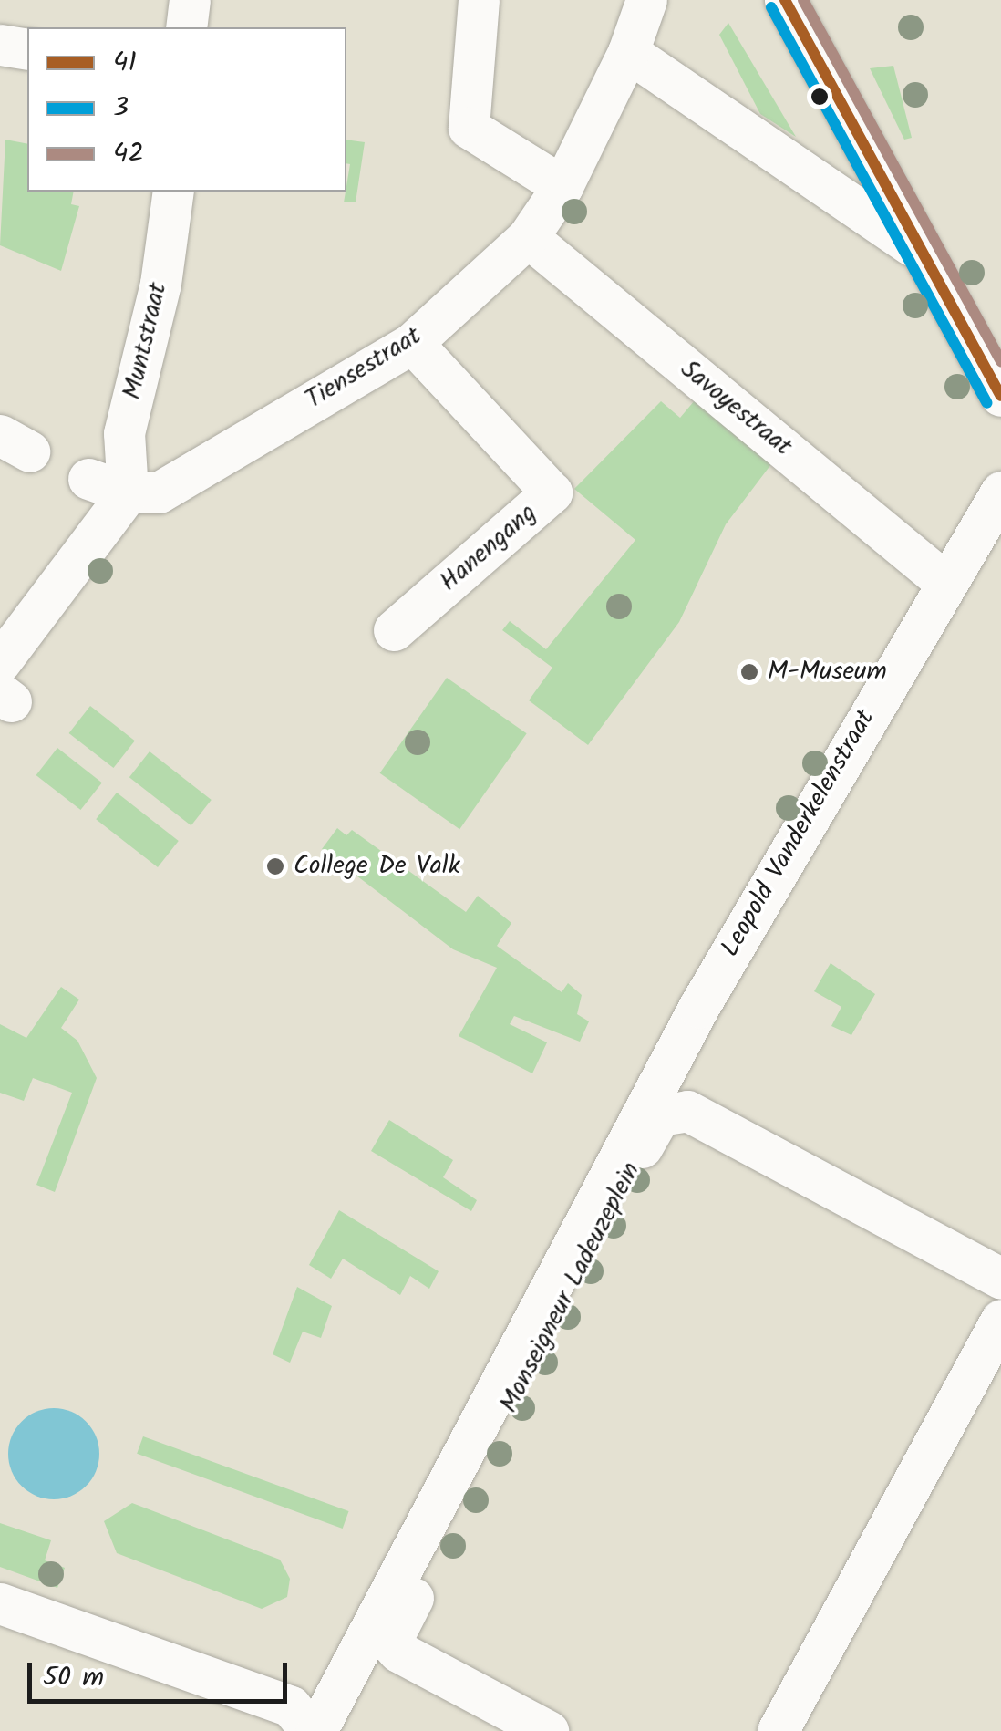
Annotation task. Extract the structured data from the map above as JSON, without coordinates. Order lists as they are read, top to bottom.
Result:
{
  "streets": {
    "street": [
      "Muntstraat",
      "Tiensestraat",
      "Savoyestraat",
      "Hanengang",
      "Leopold Vanderkelenstraat",
      "Monseigneur Ladeuzeplein"
    ]
  },
  "crossings": [
    ["Muntstraat", "Tiensestraat"],
    ["Tiensestraat", "Savoyestraat"],
    ["Tiensestraat", "Hanengang"],
    ["Savoyestraat", "Leopold Vanderkelenstraat"],
    ["Leopold Vanderkelenstraat", "Monseigneur Ladeuzeplein"]
  ],
  "places": ["M-Museum", "College De Valk"],
  "lines": ["transit line 41", "transit line 42", "transit line 3"],
  "legend": ["41", "3", "42"],
  "scale_bar": "50 m"
}
